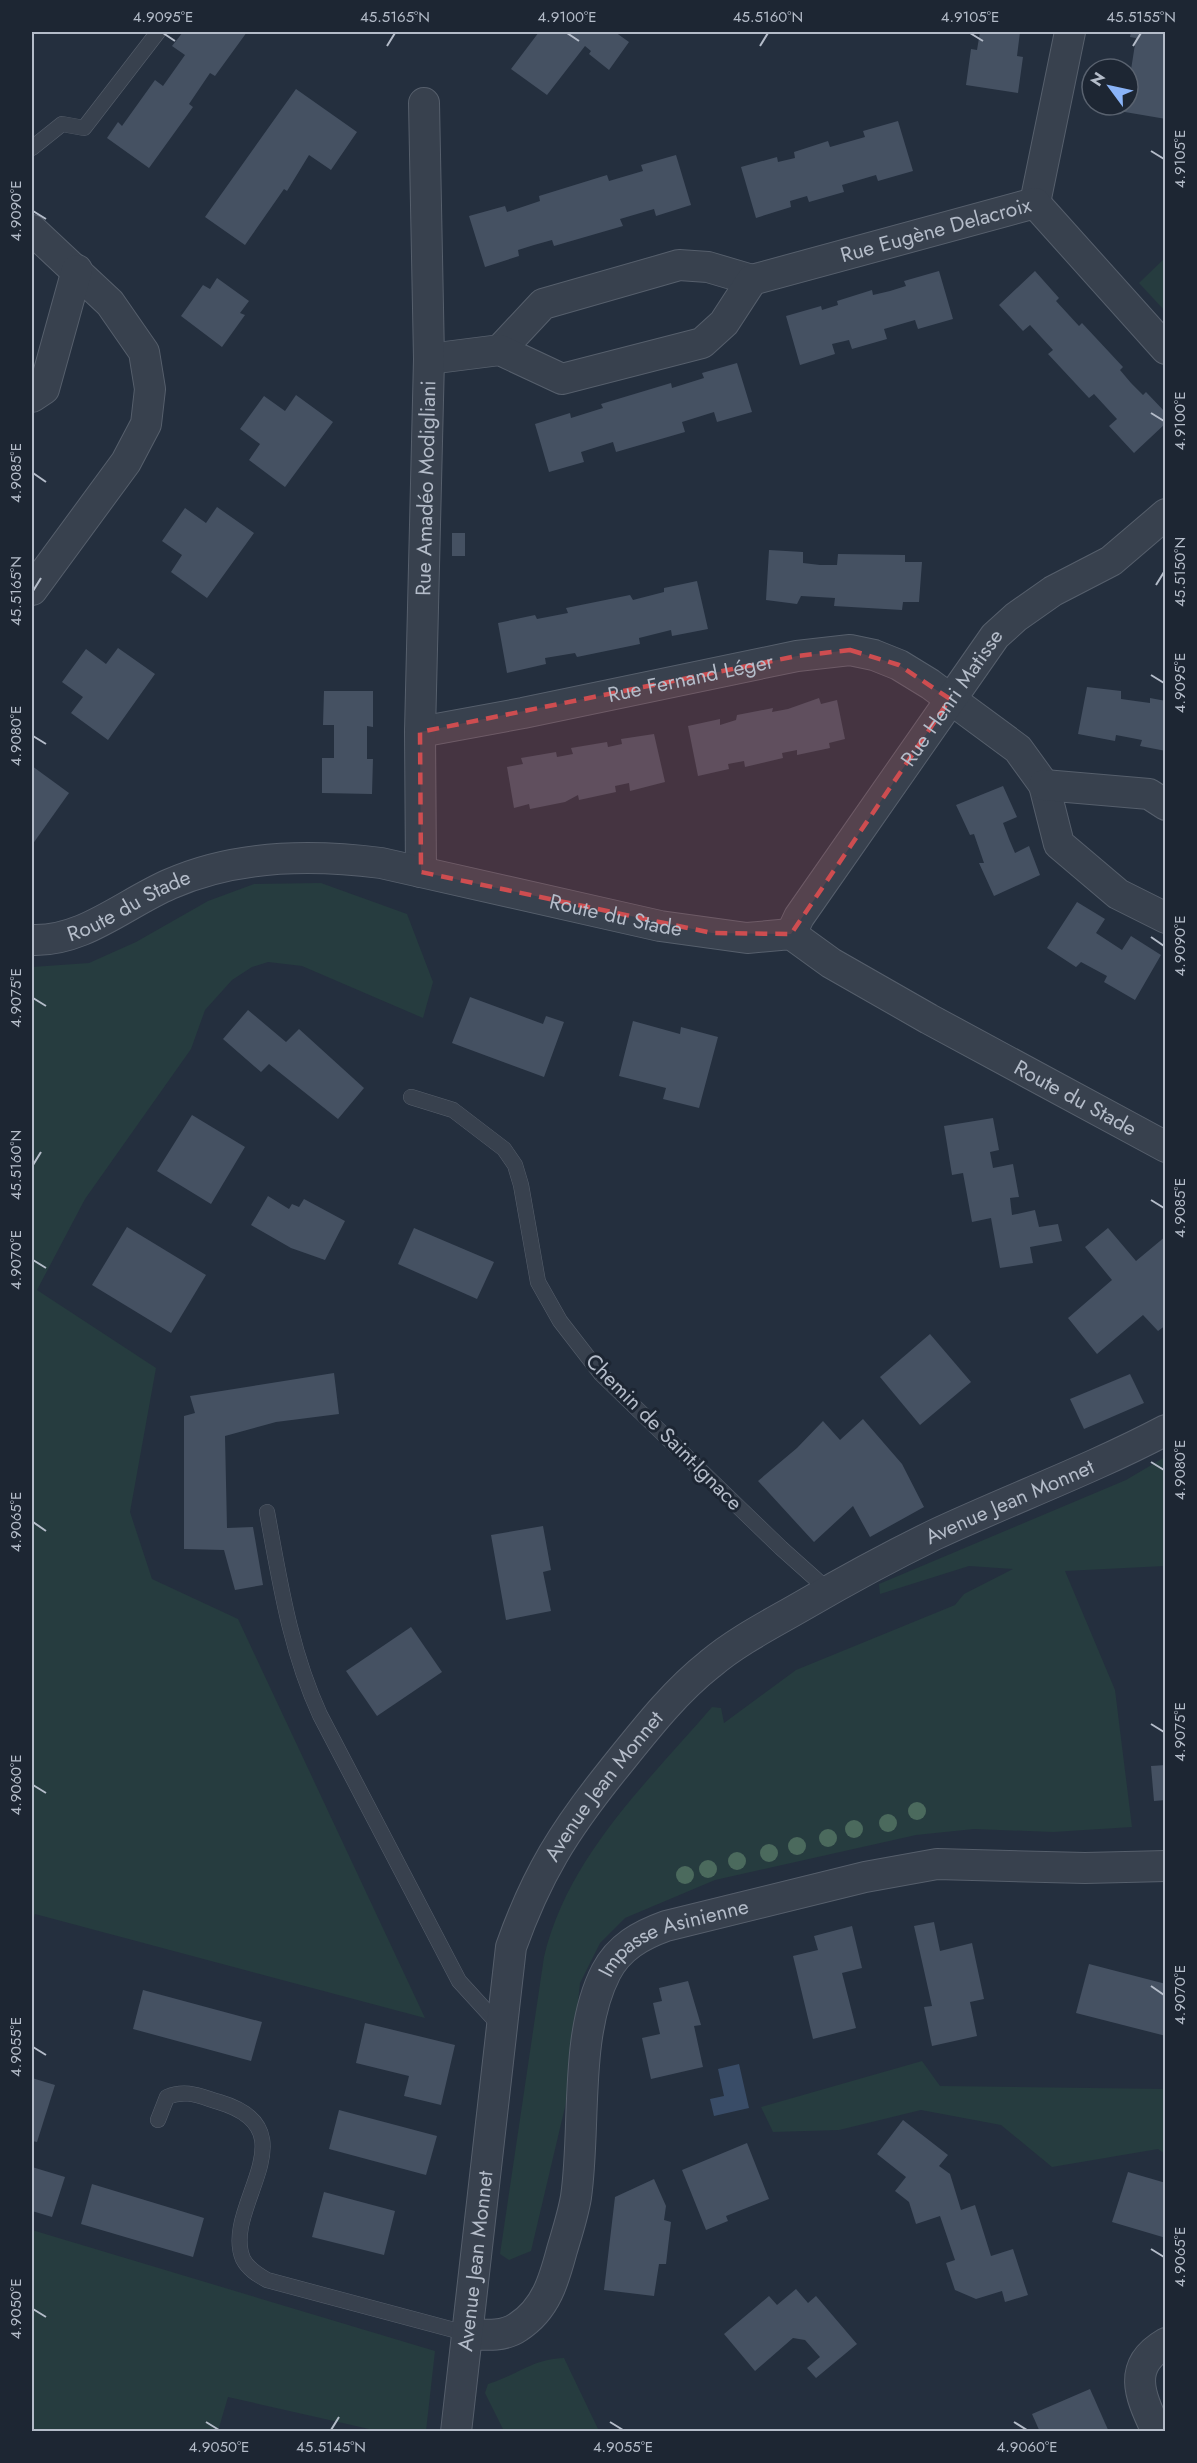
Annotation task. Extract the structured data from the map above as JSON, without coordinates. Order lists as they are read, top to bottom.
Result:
{
  "streets": {
    "street": [
      "Rue Eugène Delacroix",
      "Rue Amadéo Modigliani",
      "Rue Fernand Léger",
      "Rue Henri Matisse",
      "Route du Stade",
      "Avenue Jean Monnet",
      "Impasse Asinienne"
    ],
    "lane": ["Chemin de Saint-Ignace"]
  },
  "crossings": [
    ["Rue Amadéo Modigliani", "Rue Fernand Léger"],
    ["Rue Amadéo Modigliani", "Route du Stade"],
    ["Rue Fernand Léger", "Rue Henri Matisse"],
    ["Rue Henri Matisse", "Route du Stade"],
    ["Chemin de Saint-Ignace", "Avenue Jean Monnet"],
    ["Avenue Jean Monnet", "Impasse Asinienne"]
  ],
  "north": "top left",
  "coordinates": [
    "4.9095°E",
    "45.5165°N",
    "4.9100°E",
    "45.5160°N",
    "4.9105°E",
    "45.5155°N",
    "4.9090°E",
    "4.9085°E",
    "45.5150°N",
    "4.9080°E",
    "4.9075°E",
    "4.9070°E",
    "4.9065°E",
    "4.9060°E",
    "4.9055°E",
    "4.9050°E",
    "45.5145°N"
  ]
}
